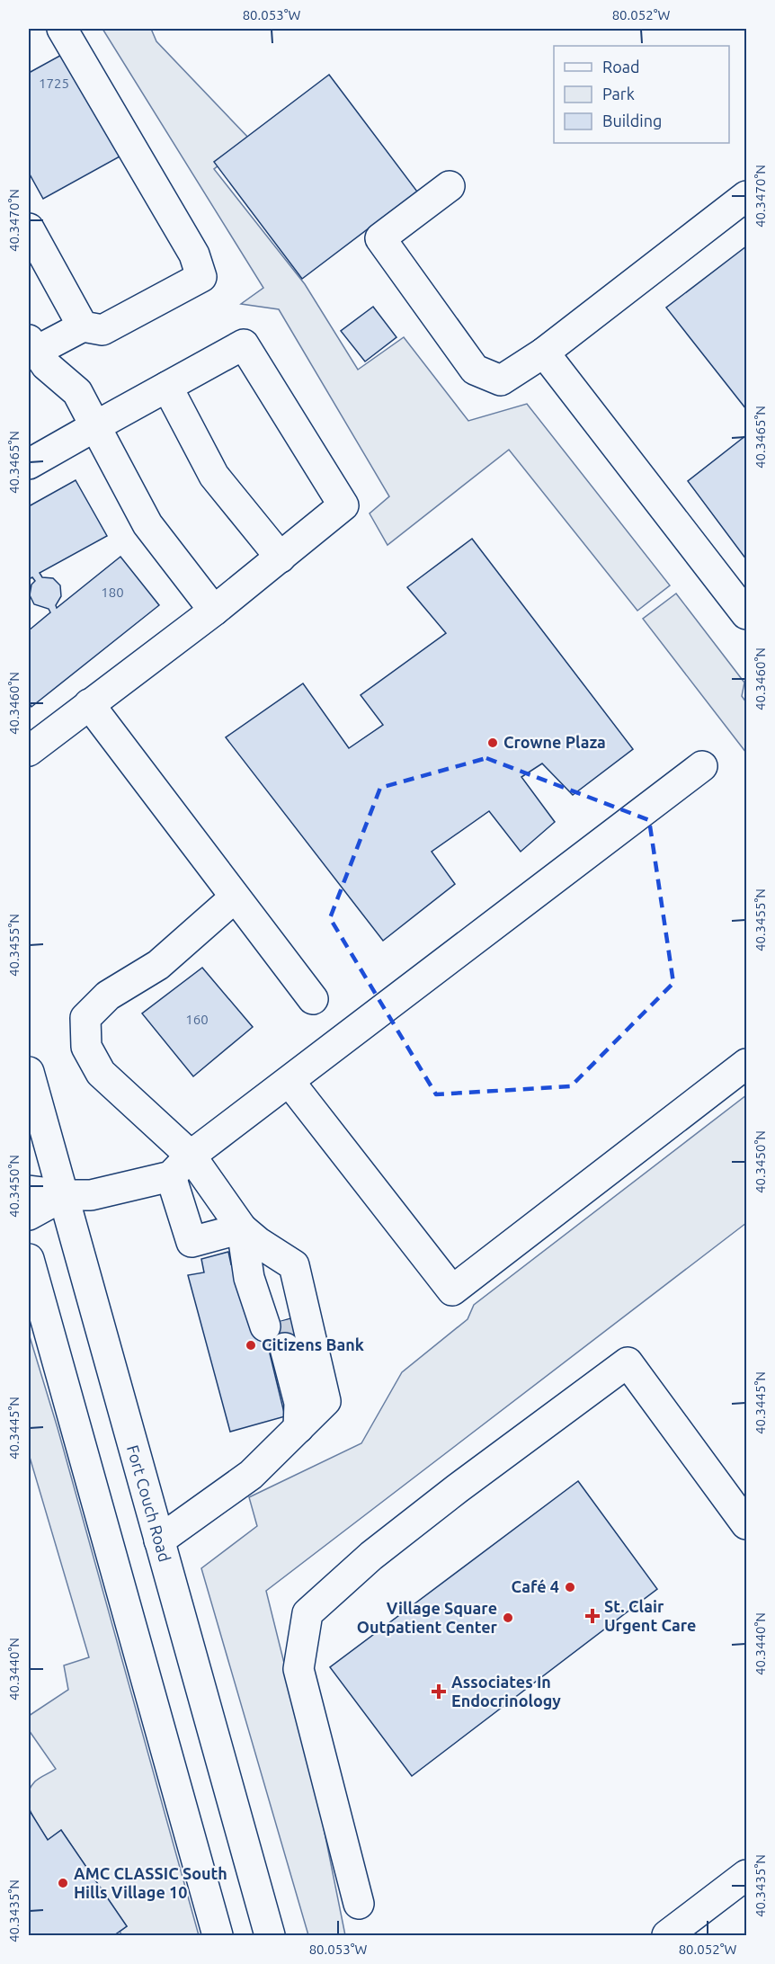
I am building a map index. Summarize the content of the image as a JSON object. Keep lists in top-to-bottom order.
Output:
{
  "streets": {
    "street": ["Fort Couch Road"]
  },
  "places": {
    "other": [
      "Crowne Plaza",
      "Citizens Bank",
      "Café 4",
      "Village Square Outpatient Center",
      "AMC CLASSIC South Hills Village 10"
    ],
    "health": ["St. Clair Urgent Care", "Associates In Endocrinology"]
  },
  "house_numbers": ["1725", "180", "160"],
  "legend": ["Road", "Park", "Building"],
  "coordinates": [
    "80.053°W",
    "80.052°W",
    "40.3470°N",
    "40.3465°N",
    "40.3460°N",
    "40.3455°N",
    "40.3450°N",
    "40.3445°N",
    "40.3440°N",
    "40.3435°N"
  ]
}
